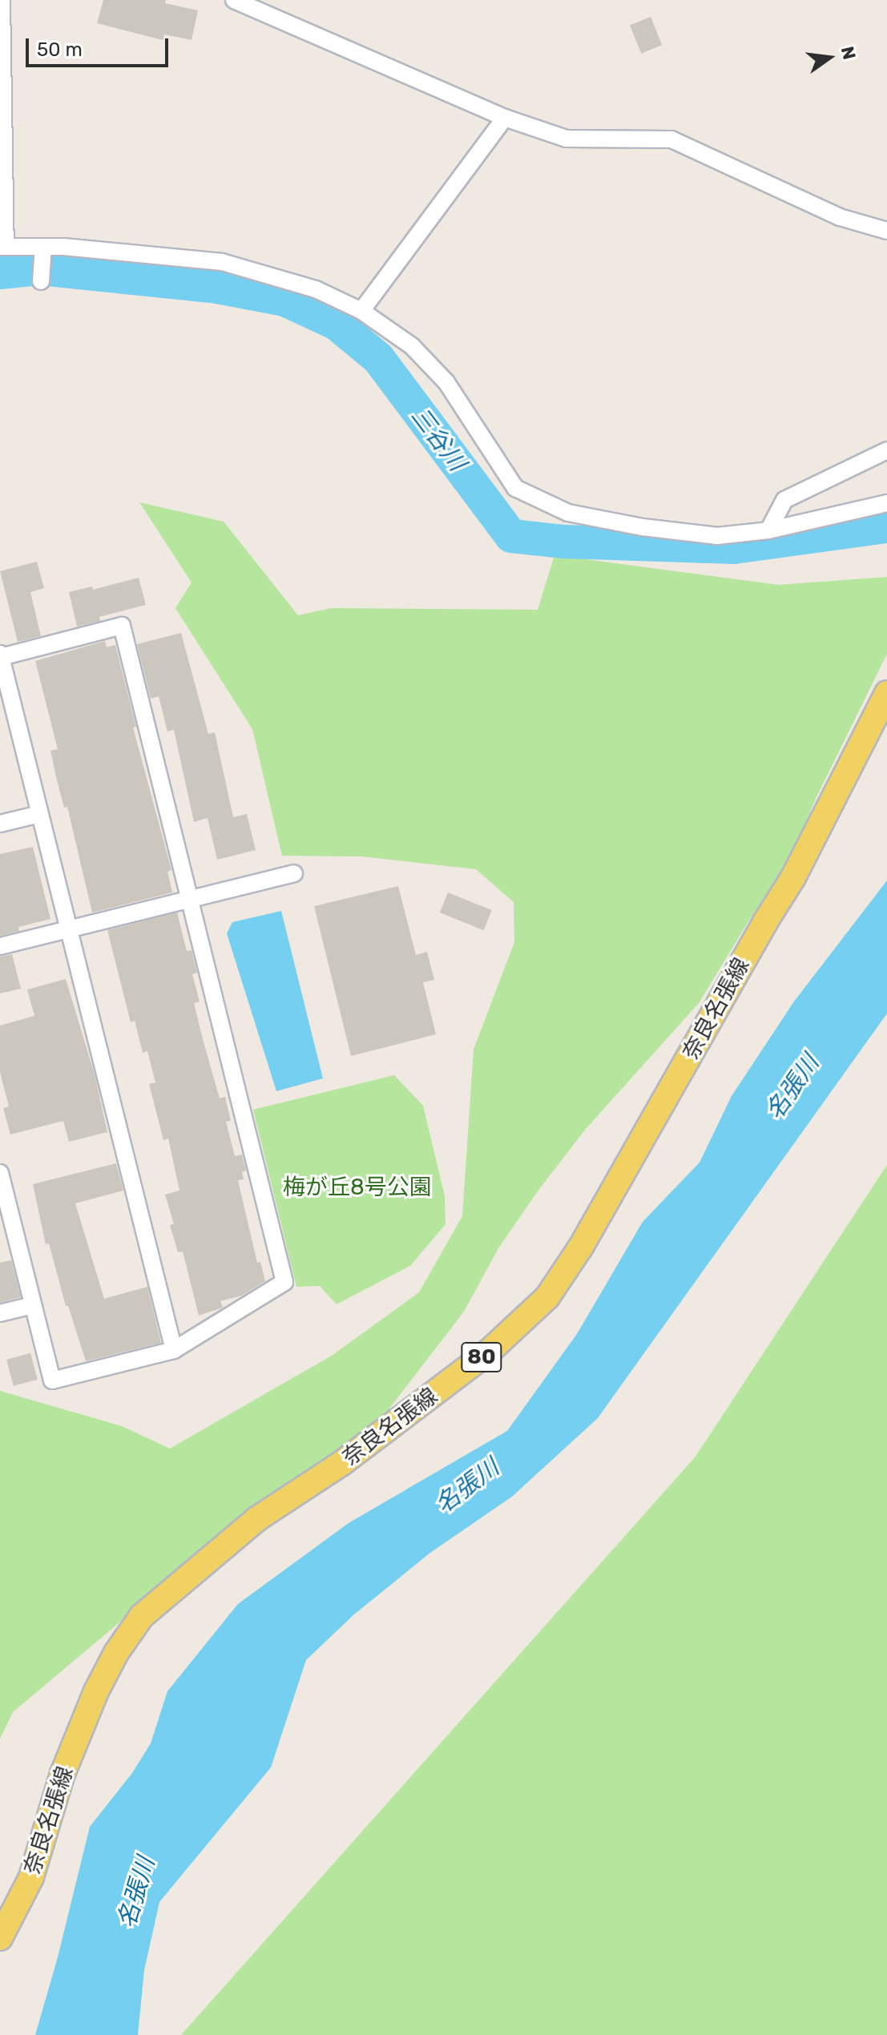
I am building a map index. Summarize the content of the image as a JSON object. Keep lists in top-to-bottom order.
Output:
{
  "streets": {
    "main road": ["奈良名張線", "80"]
  },
  "water": ["三谷川", "名張川"],
  "parks": ["梅が丘8号公園"],
  "scale_bar": "50 m",
  "north": "right"
}
